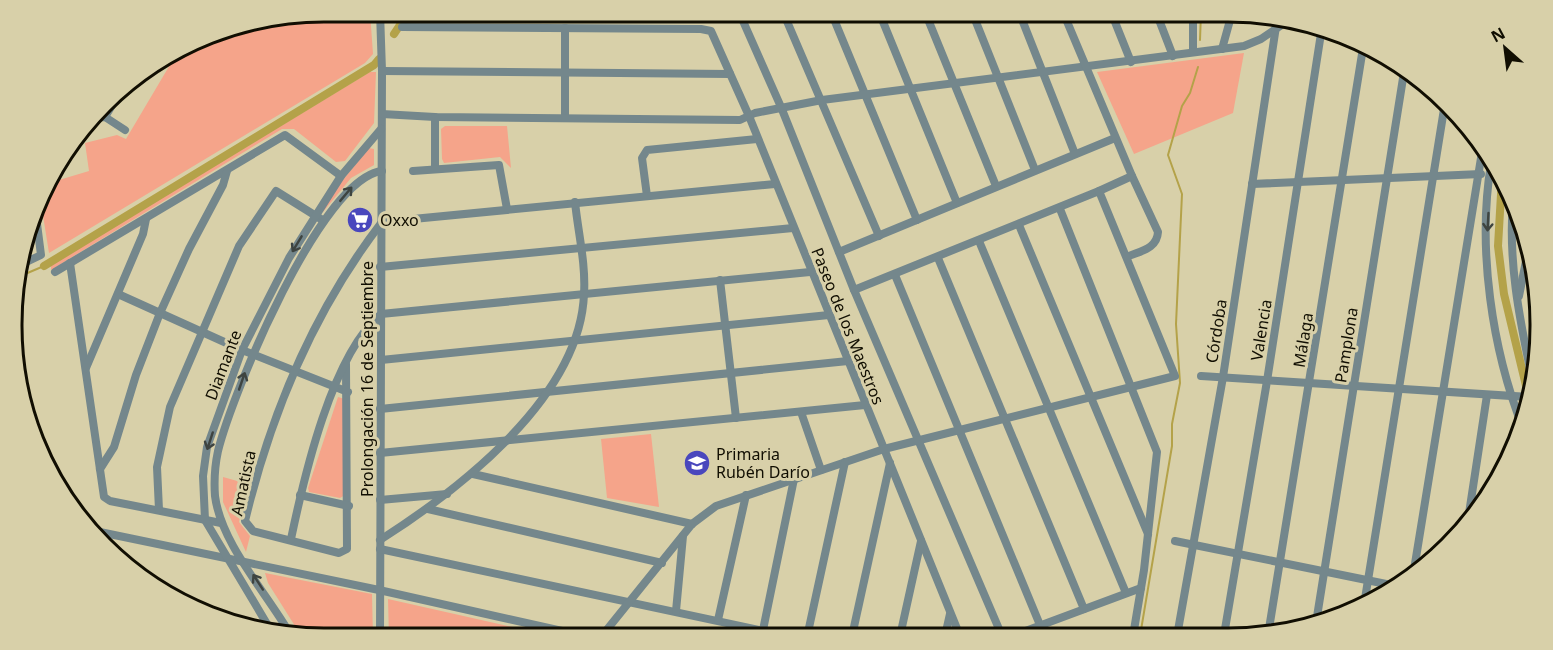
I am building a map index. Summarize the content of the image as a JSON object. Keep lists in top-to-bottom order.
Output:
{
  "streets": {
    "street": [
      "Paseo de los Maestros",
      "Valencia",
      "Córdoba",
      "Málaga",
      "Pamplona",
      "Diamante",
      "Prolongación 16 de Septiembre",
      "Amatista"
    ]
  },
  "crossings": [
    ["Diamante", "Prolongación 16 de Septiembre"],
    ["Prolongación 16 de Septiembre", "Amatista"]
  ],
  "places": {
    "supermarket": ["Oxxo"],
    "school or university": ["Primaria Rubén Darío"]
  },
  "north": "top left"
}
